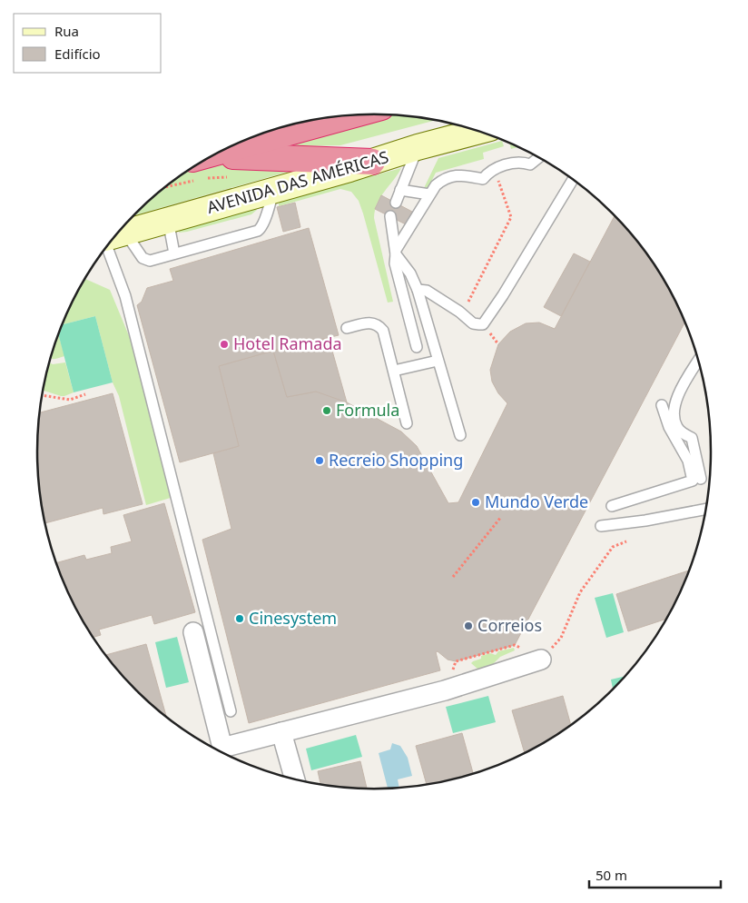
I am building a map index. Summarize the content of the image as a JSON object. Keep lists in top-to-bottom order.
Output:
{
  "streets": {
    "main road": ["AVENIDA DAS AMÉRICAS"]
  },
  "places": [
    "Hotel Ramada",
    "Formula",
    "Recreio Shopping",
    "Mundo Verde",
    "Cinesystem",
    "Correios"
  ],
  "legend": ["Rua", "Edifício"],
  "scale_bar": "50 m"
}
